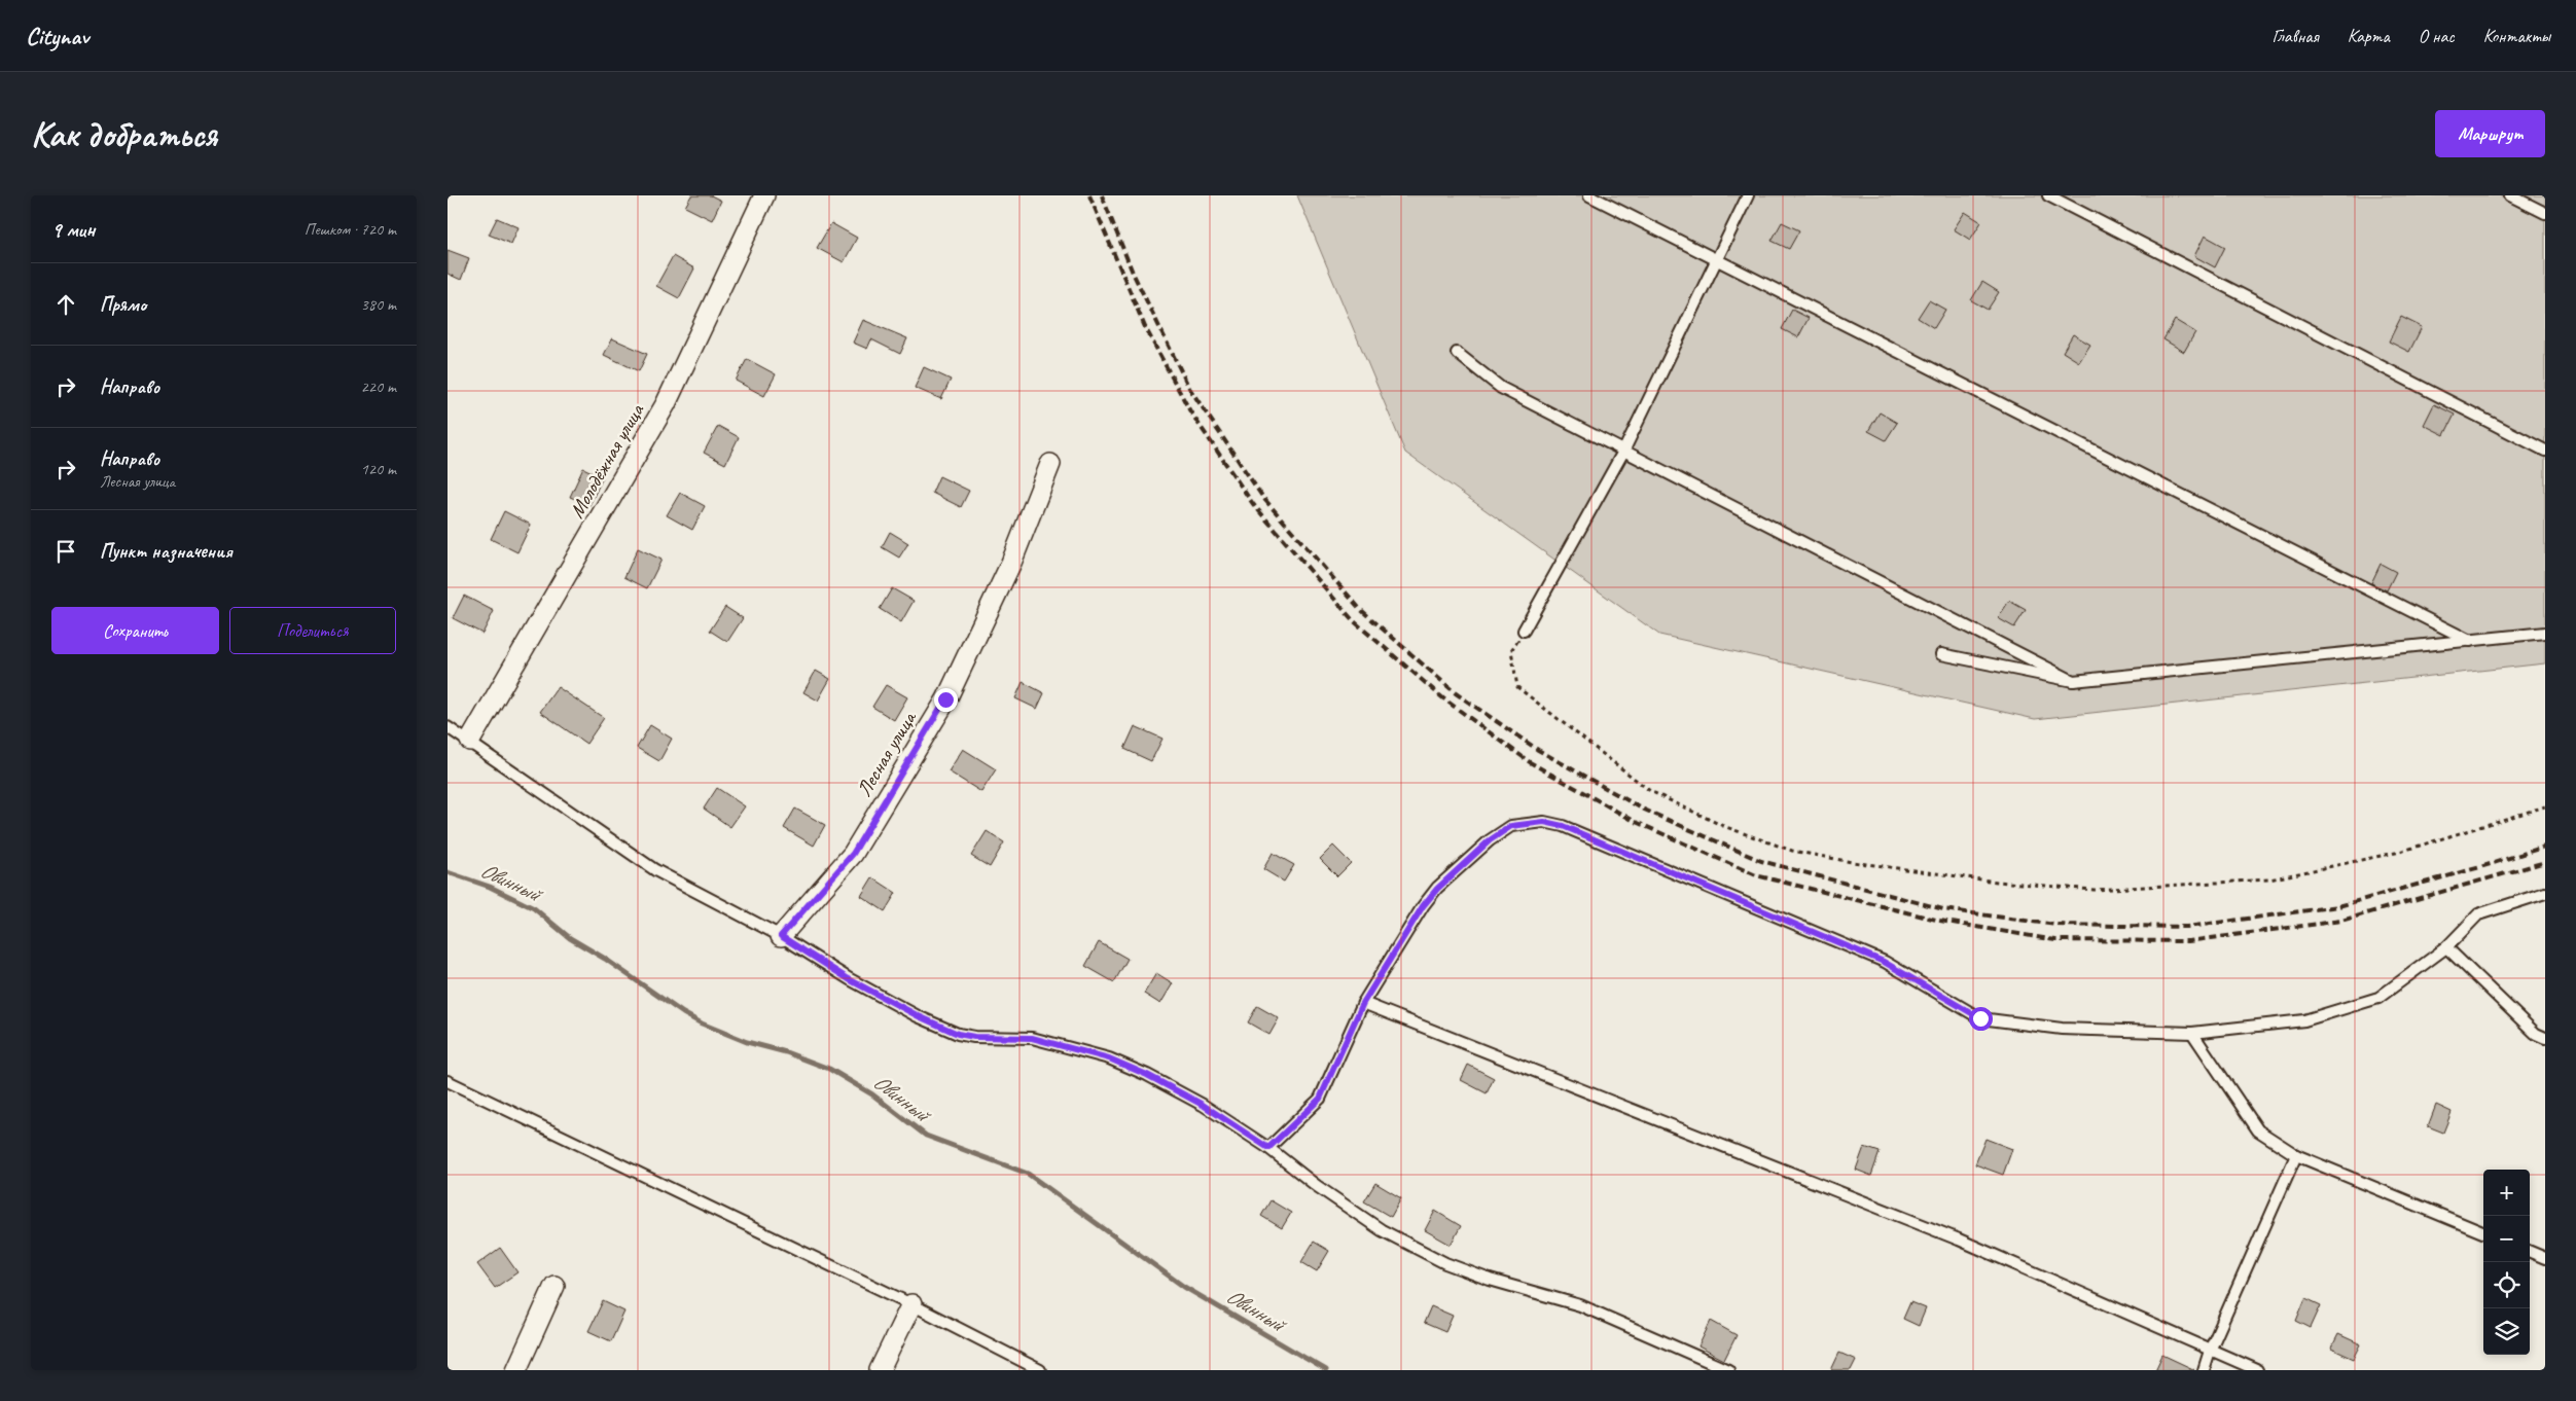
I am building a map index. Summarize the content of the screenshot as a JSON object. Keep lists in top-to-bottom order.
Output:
{
  "streets": {
    "street": ["Молодёжная улица", "Лесная улица"]
  },
  "water": ["Овинный"],
  "page": {
    "header": "Citynav",
    "nav": [
      "Главная",
      "Карта",
      "О нас",
      "Контакты"
    ],
    "buttons": [
      "Маршрут",
      ["Сохранить", "Поделиться"]
    ],
    "title": "Как добраться",
    "heading": ["9 мин", "Пешком · 720 m"],
    "list": [
      ["Прямо", "380 m"],
      ["Направо", "220 m"],
      ["Направо", "Лесная улица", "120 m"],
      "Пункт назначения"
    ],
    "map_buttons": ["+", "−"]
  }
}
